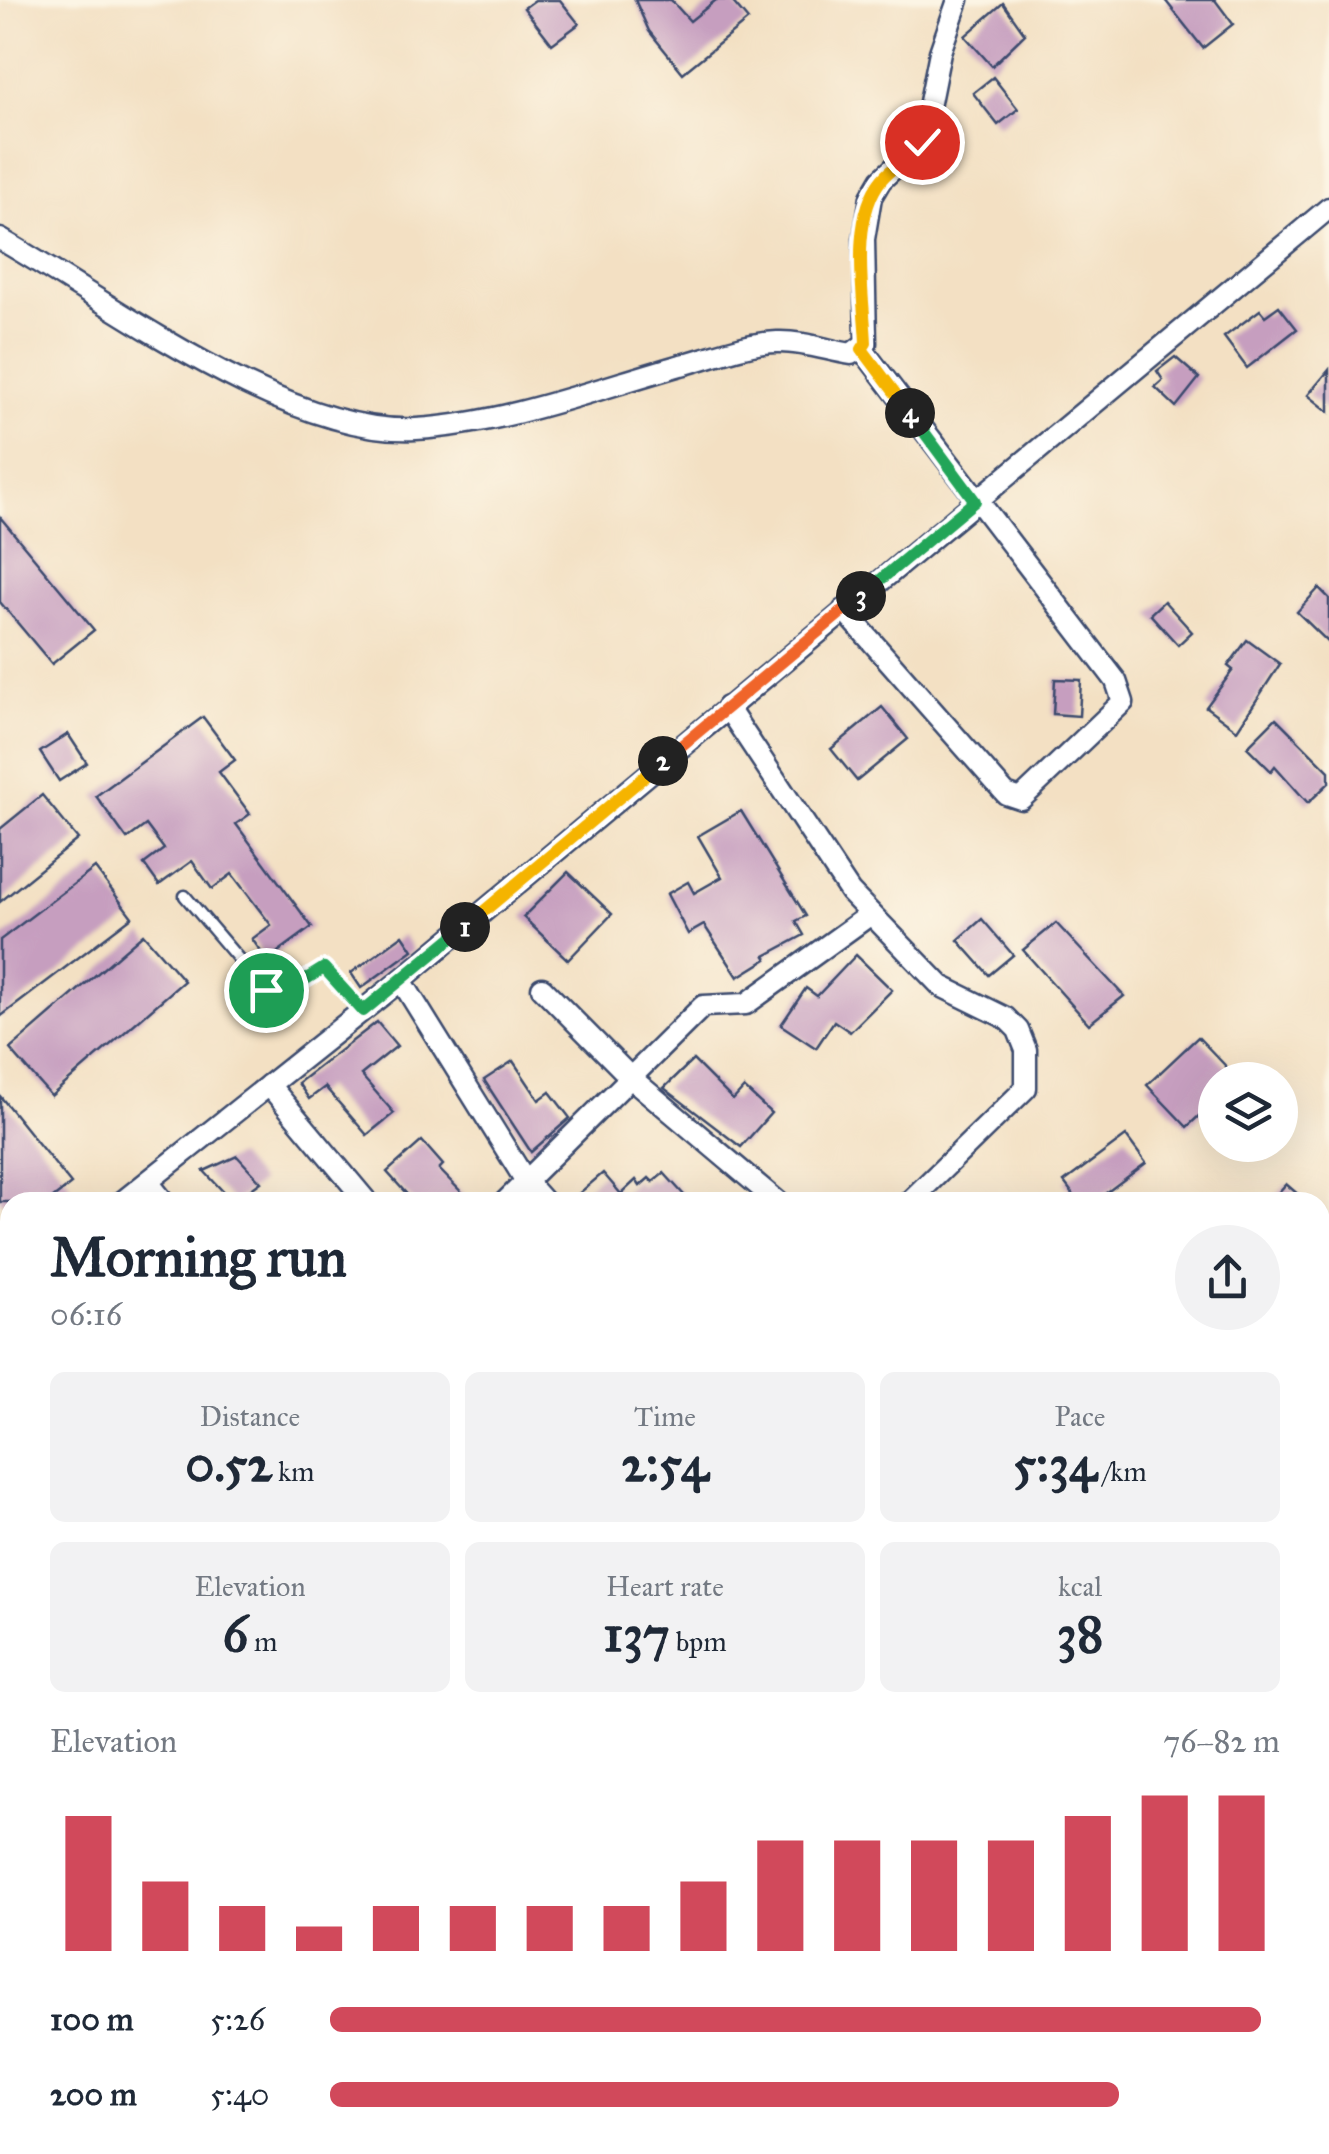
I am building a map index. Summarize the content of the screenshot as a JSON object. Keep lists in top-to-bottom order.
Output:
{
  "page": {
    "pins": [
      "4",
      "3",
      "2",
      "1"
    ],
    "heading": ["Morning run", "06:16"],
    "stats": [
      ["Distance", "0.52 km"],
      ["Time", "2:54"],
      ["Pace", "5:34 /km"],
      ["Elevation", "6 m"],
      ["Heart rate", "137 bpm"],
      ["kcal", "38"]
    ],
    "chart": ["Elevation", "76–82 m"],
    "list": [
      {
        "name": "100 m",
        "note": "5:26"
      },
      {
        "name": "200 m",
        "note": "5:40"
      }
    ]
  }
}
